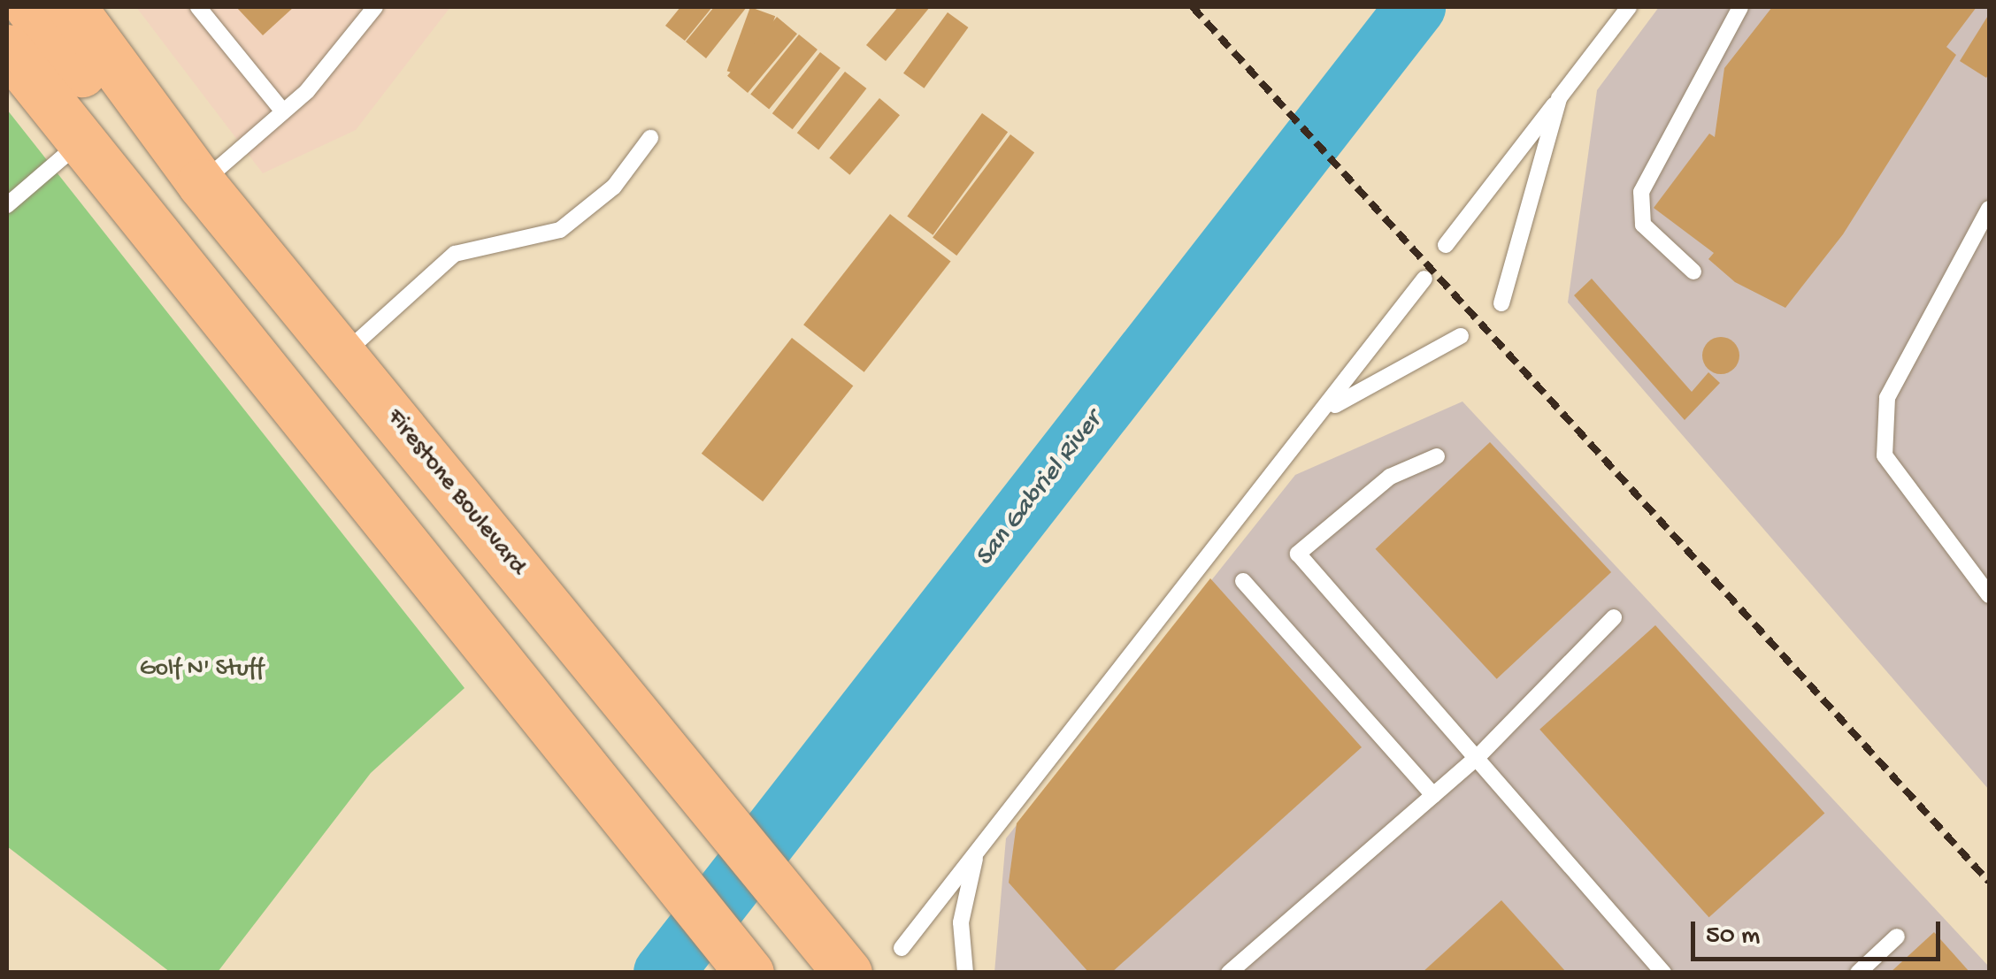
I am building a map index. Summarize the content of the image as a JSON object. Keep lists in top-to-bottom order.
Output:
{
  "streets": {
    "main road": ["Firestone Boulevard"]
  },
  "water": ["San Gabriel River"],
  "parks": ["Golf N' Stuff"],
  "scale_bar": "50 m"
}
